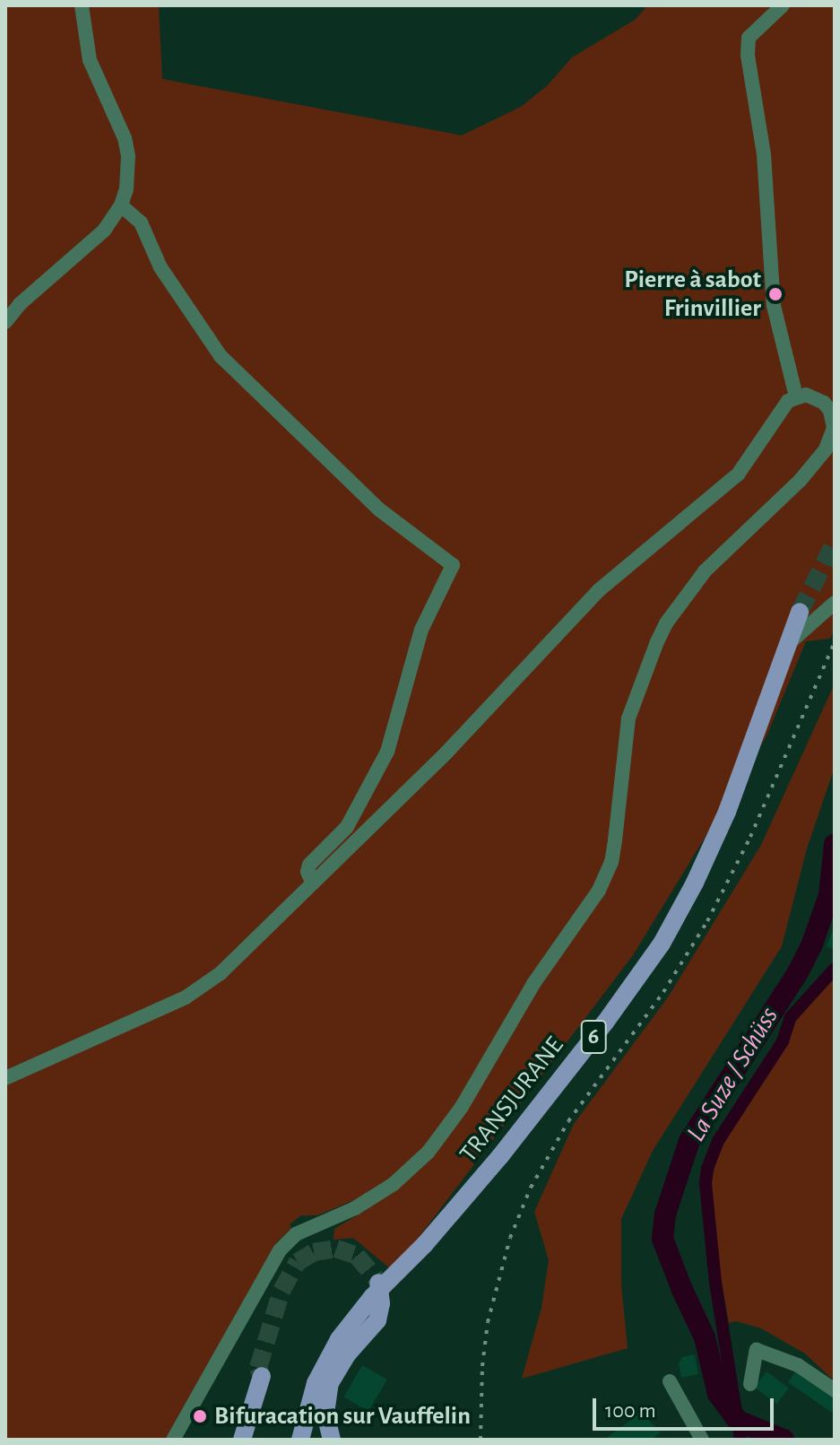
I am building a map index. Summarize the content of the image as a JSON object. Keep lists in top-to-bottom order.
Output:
{
  "streets": {
    "main road": ["6", "TRANSJURANE"]
  },
  "water": ["La Suze / Schüss"],
  "places": ["Pierre à sabot Frinvillier", "Bifuracation sur Vauffelin"],
  "scale_bar": "100 m"
}
